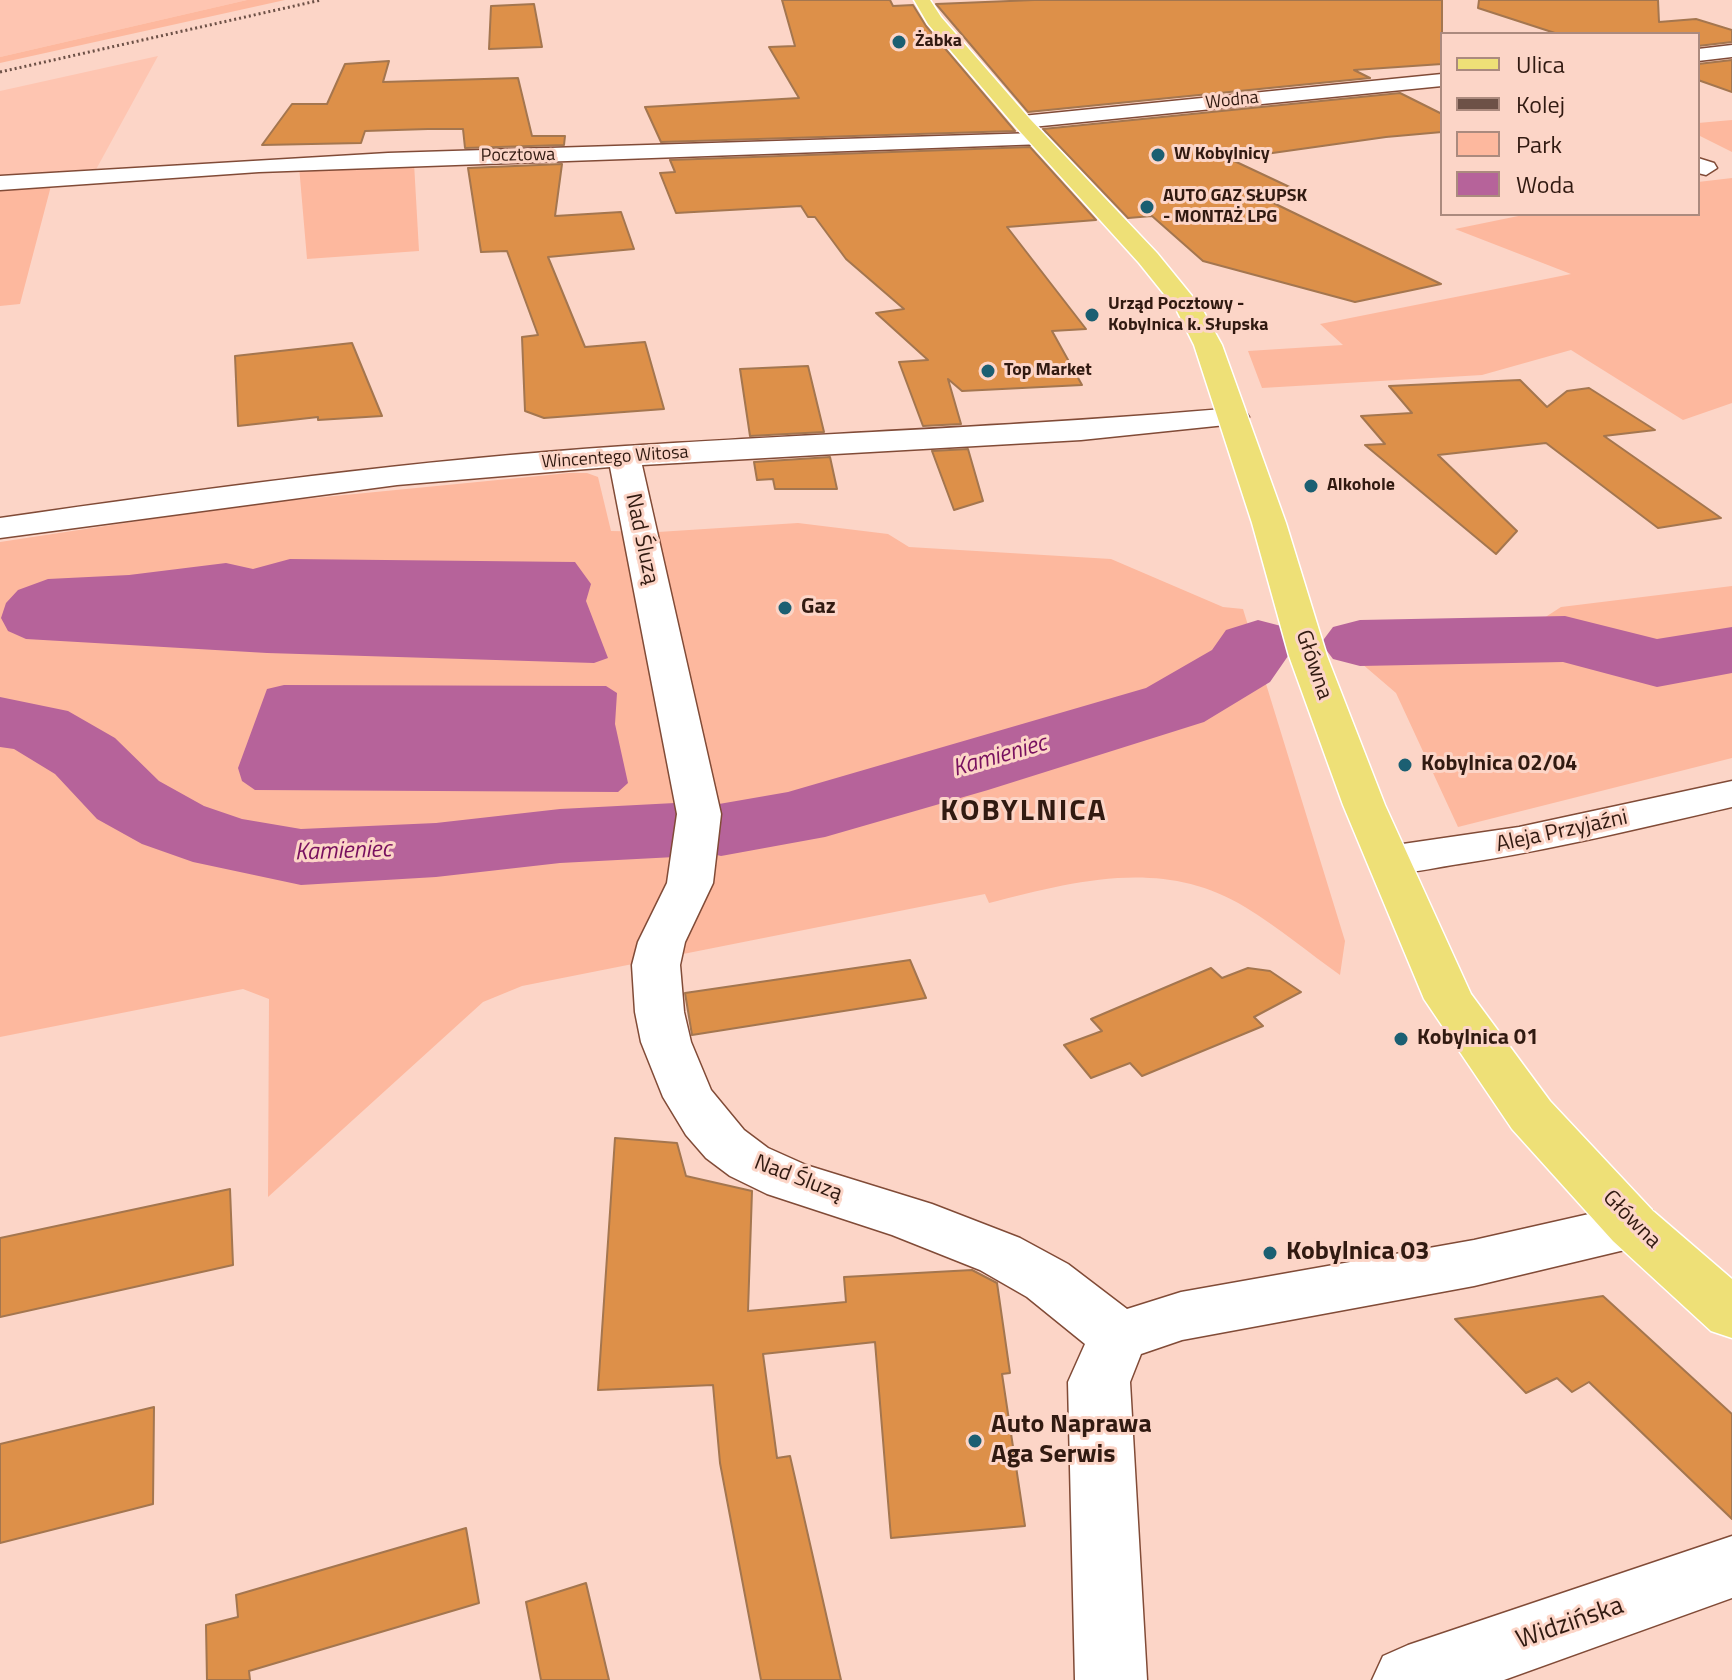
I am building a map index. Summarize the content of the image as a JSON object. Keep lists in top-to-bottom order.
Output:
{
  "streets": {
    "main road": ["Główna"],
    "street": [
      "Wodna",
      "Pocztowa",
      "Wincentego Witosa",
      "Nad Śluzą",
      "Aleja Przyjaźni",
      "Widzińska"
    ]
  },
  "crossings": [
    ["Wodna", "Pocztowa"],
    ["Wodna", "Główna"],
    ["Pocztowa", "Główna"],
    ["Wincentego Witosa", "Nad Śluzą"],
    ["Wincentego Witosa", "Główna"],
    ["Główna", "Aleja Przyjaźni"]
  ],
  "districts": ["KOBYLNICA"],
  "water": ["Kamieniec"],
  "places": [
    "Żabka",
    "W Kobylnicy",
    "AUTO GAZ SŁUPSK - MONTAŻ LPG",
    "Urząd Pocztowy - Kobylnica k. Słupska",
    "Top Market",
    "Alkohole",
    "Gaz",
    "Kobylnica 02/04",
    "Kobylnica 01",
    "Kobylnica 03",
    "Auto Naprawa Aga Serwis"
  ],
  "legend": [
    "Ulica",
    "Kolej",
    "Park",
    "Woda"
  ]
}
